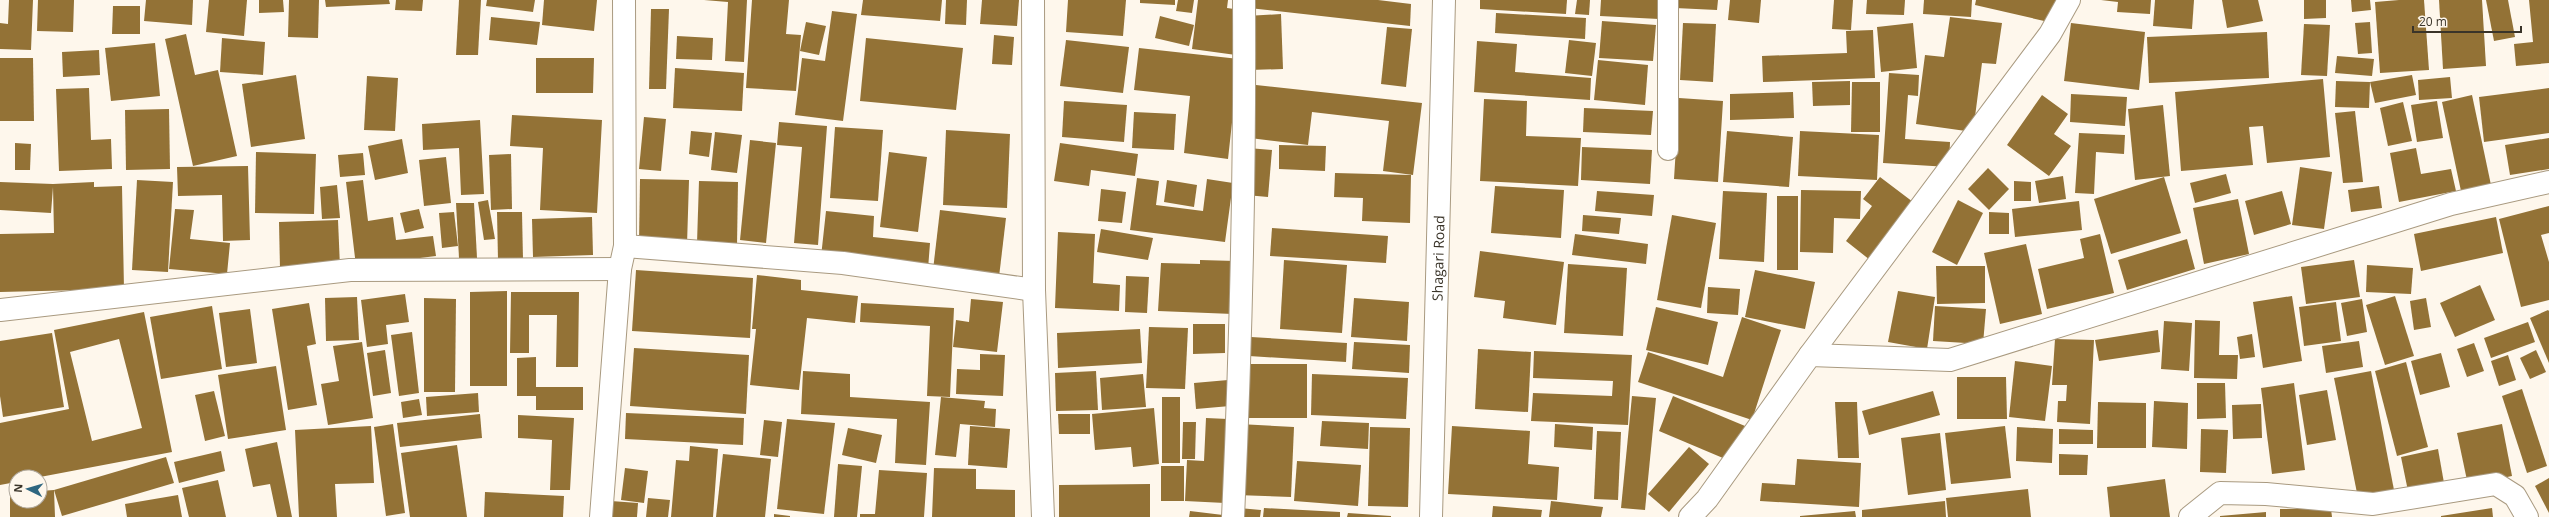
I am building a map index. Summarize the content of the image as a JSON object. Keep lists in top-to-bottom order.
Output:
{
  "streets": {
    "street": ["Shagari Road"]
  },
  "scale_bar": "20 m",
  "north": "left"
}
